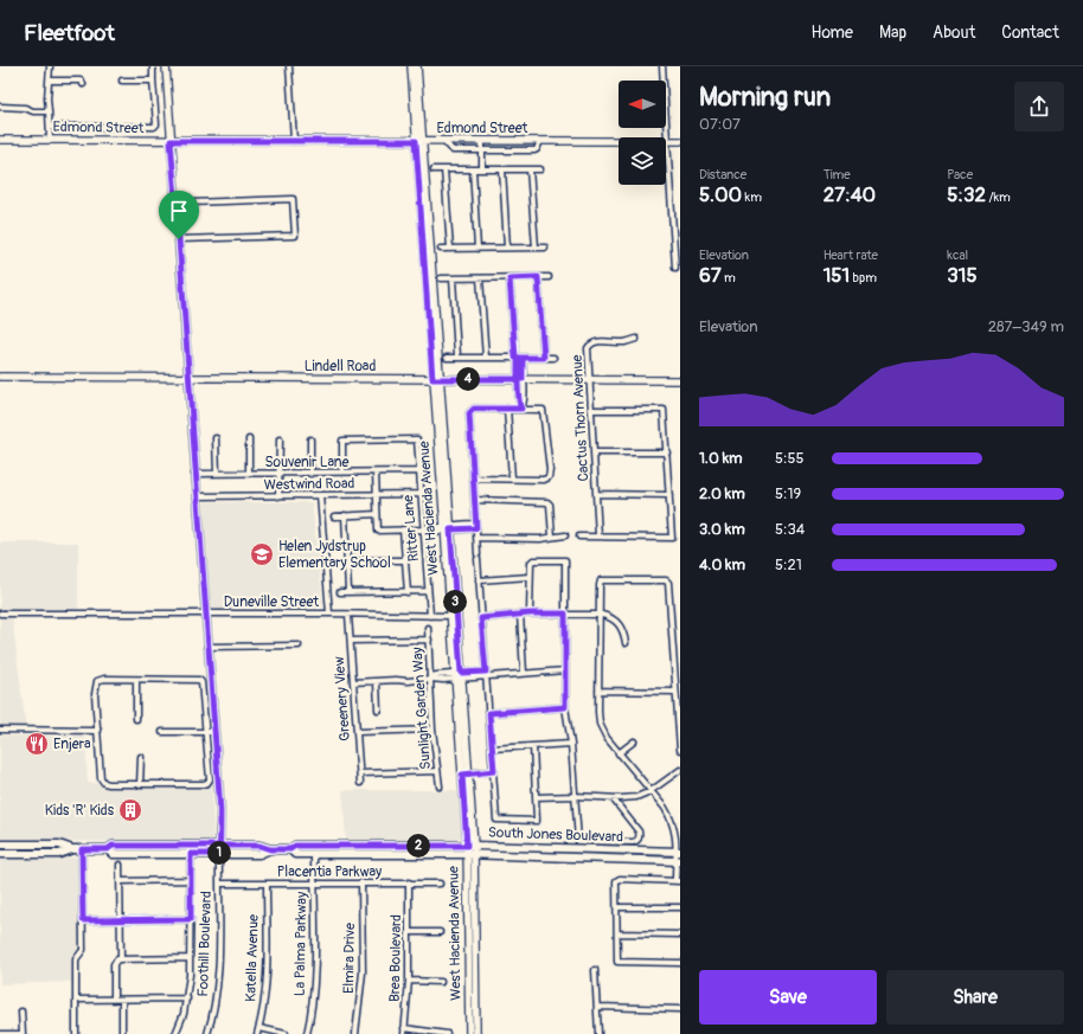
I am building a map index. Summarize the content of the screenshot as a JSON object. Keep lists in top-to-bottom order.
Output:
{
  "streets": {
    "main road": ["South Jones Boulevard"],
    "street": [
      "Edmond Street",
      "Lindell Road",
      "Cactus Thorn Avenue",
      "Souvenir Lane",
      "Westwind Road",
      "West Hacienda Avenue",
      "Ritter Lane",
      "Duneville Street",
      "Greenery View",
      "Sunlight Garden Way",
      "Placentia Parkway",
      "Foothill Boulevard",
      "La Palma Parkway",
      "Katella Avenue",
      "Elmira Drive",
      "Brea Boulevard"
    ]
  },
  "crossings": [
    ["Edmond Street", "West Hacienda Avenue"],
    ["Lindell Road", "Cactus Thorn Avenue"],
    ["Lindell Road", "West Hacienda Avenue"],
    ["Souvenir Lane", "Ritter Lane"],
    ["Westwind Road", "Ritter Lane"],
    ["West Hacienda Avenue", "Duneville Street"],
    ["West Hacienda Avenue", "South Jones Boulevard"],
    ["Ritter Lane", "Duneville Street"],
    ["Duneville Street", "Greenery View"],
    ["South Jones Boulevard", "Foothill Boulevard"],
    ["South Jones Boulevard", "La Palma Parkway"],
    ["Placentia Parkway", "Foothill Boulevard"],
    ["Placentia Parkway", "La Palma Parkway"],
    ["Placentia Parkway", "Katella Avenue"],
    ["Placentia Parkway", "Elmira Drive"],
    ["Placentia Parkway", "Brea Boulevard"]
  ],
  "places": {
    "school or university": ["Helen Jydstrup Elementary School"],
    "restaurant": ["Enjera"],
    "building": ["Kids 'R' Kids"]
  },
  "north": "left",
  "page": {
    "header": "Fleetfoot",
    "nav": [
      "Home",
      "Map",
      "About",
      "Contact"
    ],
    "heading": ["Morning run", "07:07"],
    "stats": [
      ["Distance", "5.00 km"],
      ["Time", "27:40"],
      ["Pace", "5:32 /km"],
      ["Elevation", "67 m"],
      ["Heart rate", "151 bpm"],
      ["kcal", "315"]
    ],
    "chart": ["Elevation", "287–349 m"],
    "pins": [
      "4",
      "3",
      "2",
      "1"
    ],
    "list": [
      {
        "name": "1.0 km",
        "note": "5:55"
      },
      {
        "name": "2.0 km",
        "note": "5:19"
      },
      {
        "name": "3.0 km",
        "note": "5:34"
      },
      {
        "name": "4.0 km",
        "note": "5:21"
      }
    ],
    "buttons": ["Save", "Share"]
  }
}
